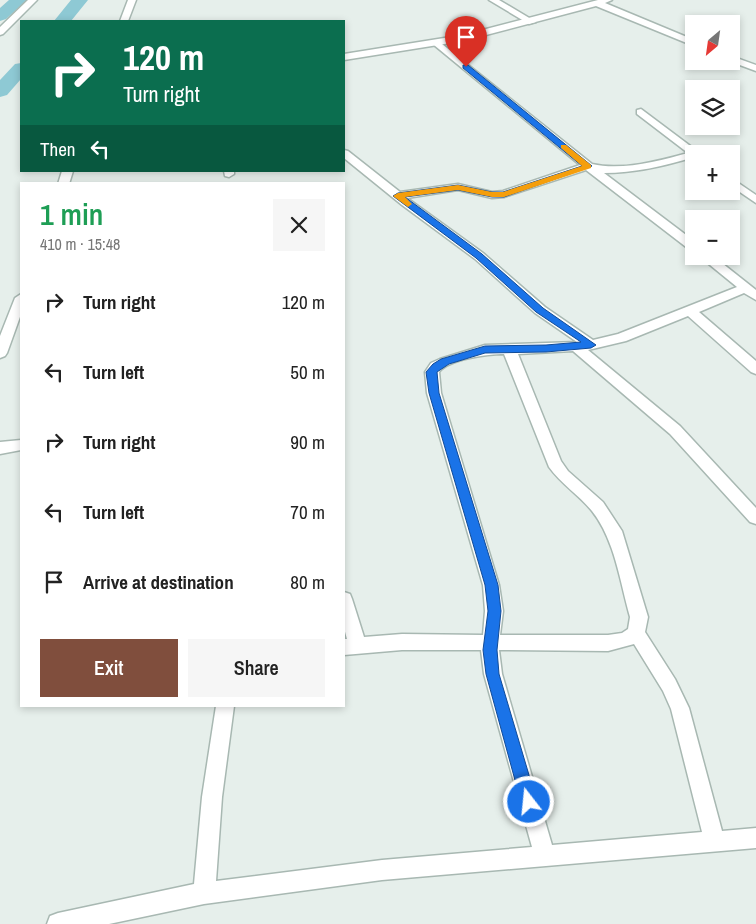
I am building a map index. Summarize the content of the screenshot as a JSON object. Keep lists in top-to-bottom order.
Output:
{
  "north": "bottom left",
  "page": {
    "map_buttons": ["+", "−"],
    "turn": ["120 m", "Turn right"],
    "then": "Then",
    "heading": ["1 min", "410 m · 15:48"],
    "list": [
      {
        "name": "Turn right",
        "value": "120 m"
      },
      {
        "name": "Turn left",
        "value": "50 m"
      },
      {
        "name": "Turn right",
        "value": "90 m"
      },
      {
        "name": "Turn left",
        "value": "70 m"
      },
      {
        "name": "Arrive at destination",
        "value": "80 m"
      }
    ],
    "buttons": ["Exit", "Share"]
  }
}
